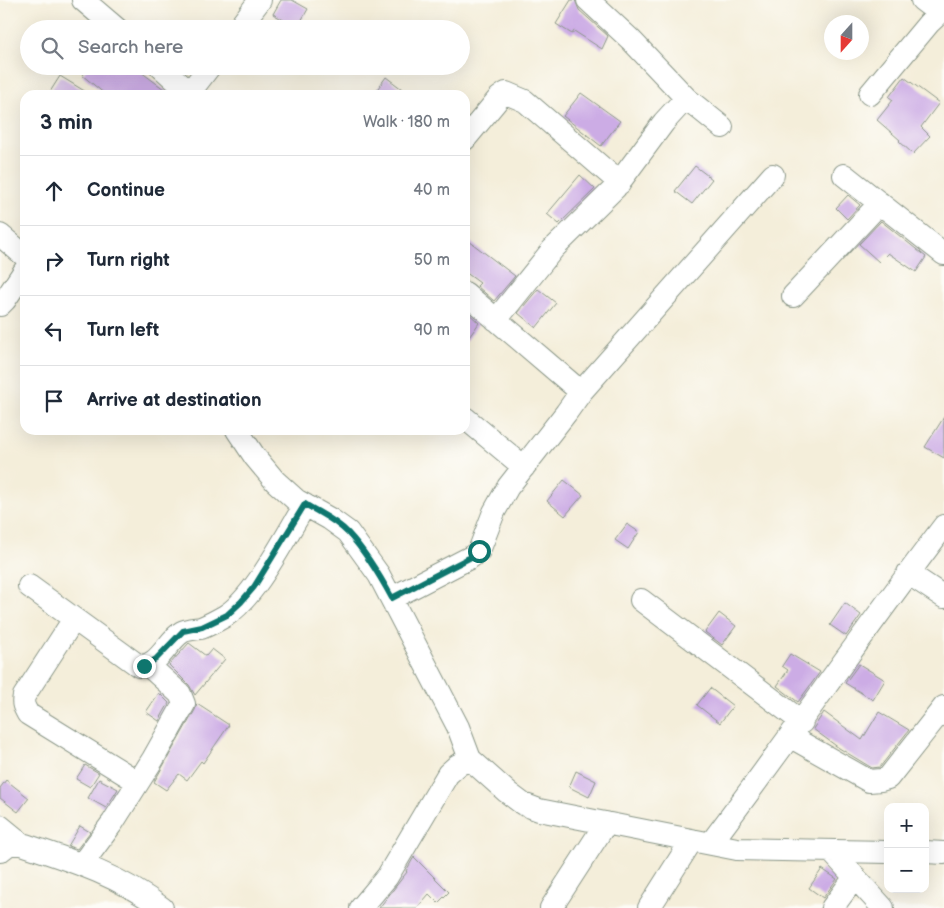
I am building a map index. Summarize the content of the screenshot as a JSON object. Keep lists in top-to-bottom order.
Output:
{
  "north": "bottom",
  "page": {
    "search": "Search here",
    "heading": ["3 min", "Walk · 180 m"],
    "list": [
      ["Continue", "40 m"],
      ["Turn right", "50 m"],
      ["Turn left", "90 m"],
      "Arrive at destination"
    ],
    "map_buttons": ["+", "−"]
  }
}
